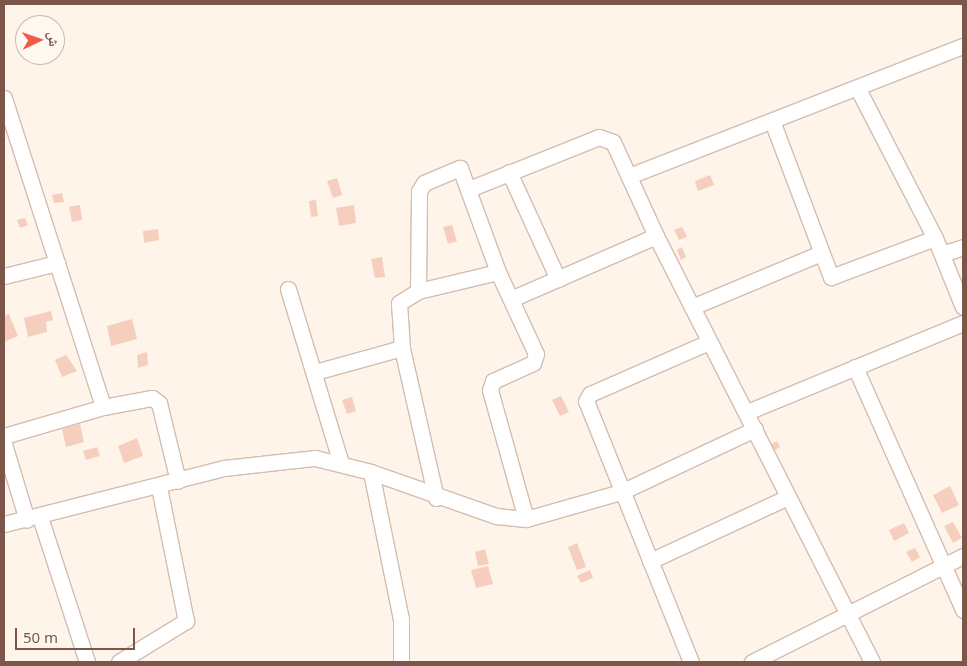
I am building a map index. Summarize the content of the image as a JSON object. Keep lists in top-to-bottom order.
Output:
{
  "scale_bar": "50 m",
  "north": "right"
}
